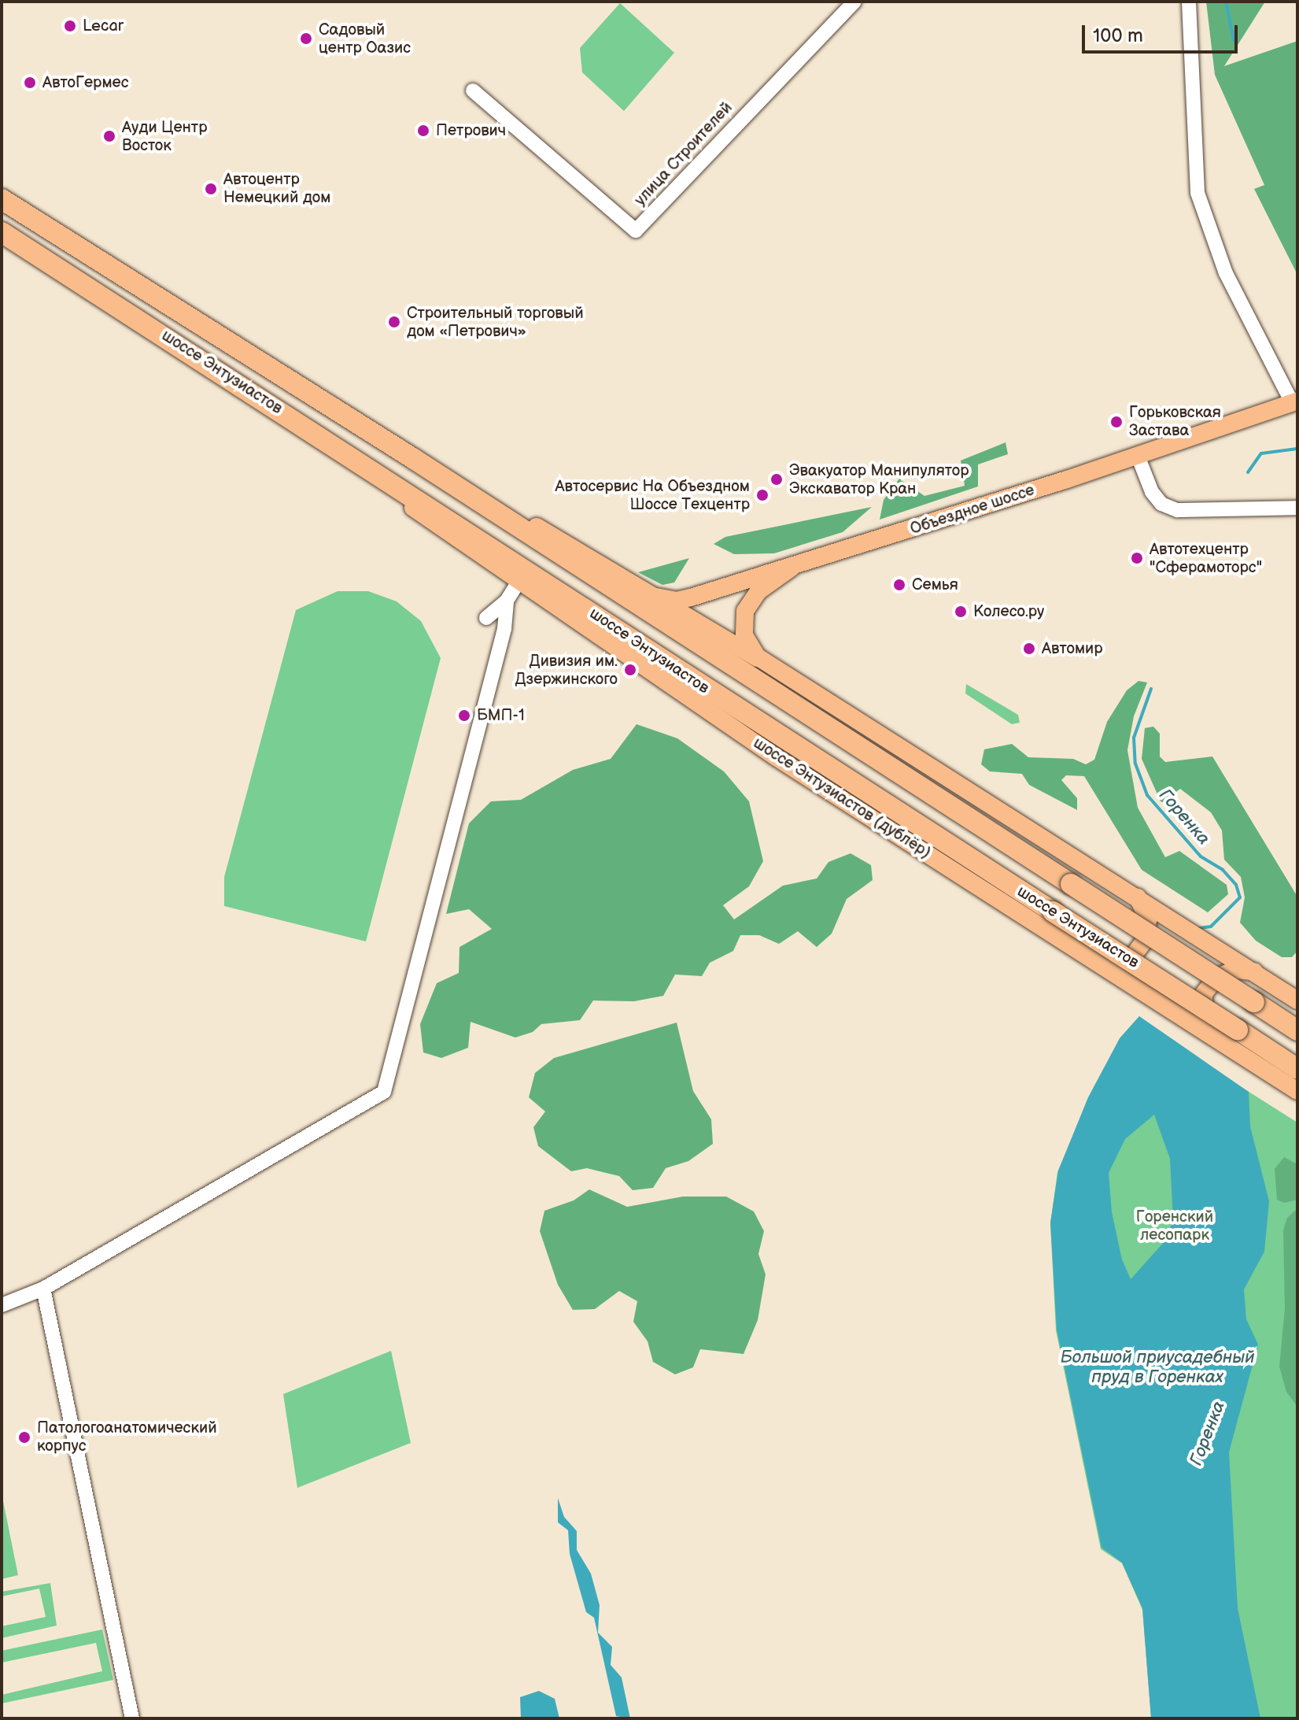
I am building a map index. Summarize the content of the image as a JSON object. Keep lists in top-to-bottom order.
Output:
{
  "streets": {
    "highway": ["шоссе Энтузиастов"],
    "main road": ["Объездное шоссе", "шоссе Энтузиастов (дублёр)"],
    "street": ["улица Строителей"]
  },
  "crossings": [
    ["шоссе Энтузиастов", "шоссе Энтузиастов (дублёр)"]
  ],
  "water": ["Горенка", "Большой приусадебный пруд в Горенках"],
  "parks": ["Горенский лесопарк"],
  "places": [
    "Lecar",
    "Садовый центр Оазис",
    "АвтоГермес",
    "Петрович",
    "Ауди Центр Восток",
    "Автоцентр Немецкий дом",
    "Строительный торговый дом «Петрович»",
    "Горьковская Застава",
    "Эвакуатор Манипулятор Экскаватор Кран",
    "Автосервис На Объездном Шоссе Техцентр",
    "Автотехцентр \"Сферамоторс\"",
    "Семья",
    "Колесо.ру",
    "Автомир",
    "Дивизия им. Дзержинского",
    "БМП-1",
    "Патологоанатомический корпус"
  ],
  "scale_bar": "100 m"
}
